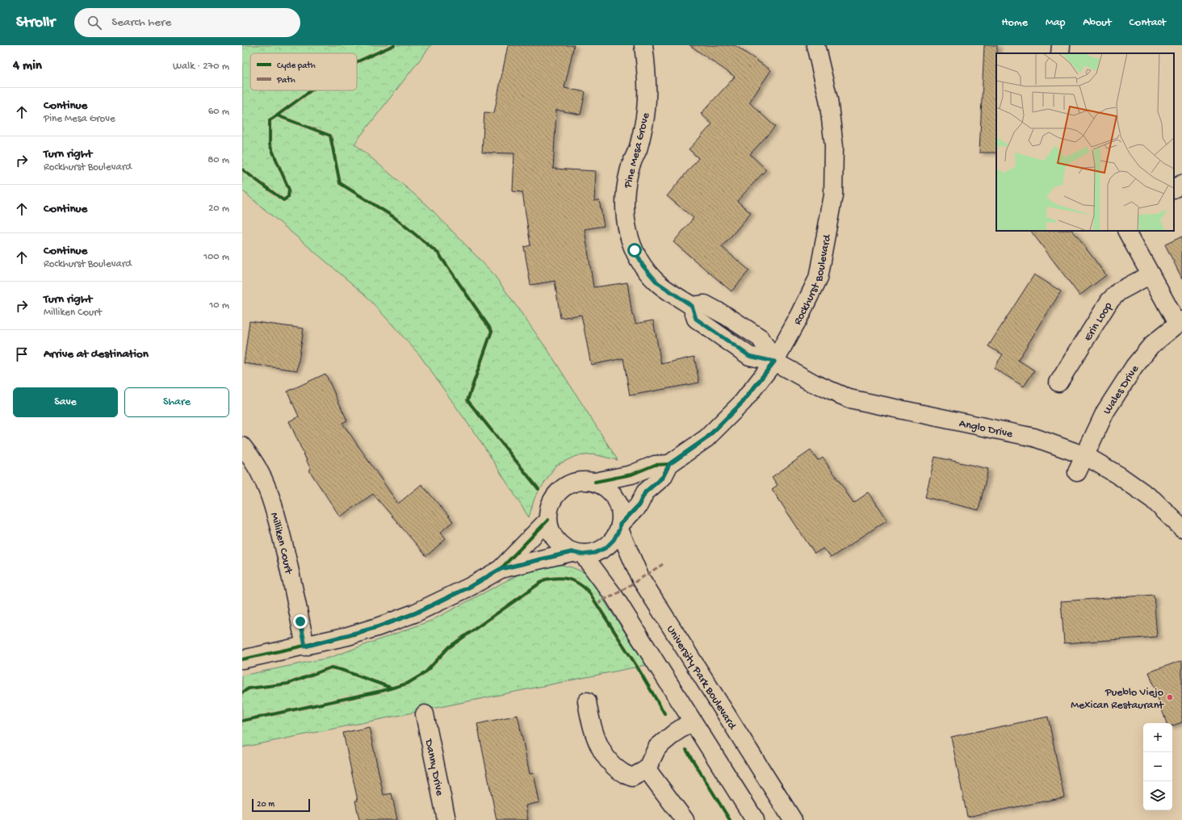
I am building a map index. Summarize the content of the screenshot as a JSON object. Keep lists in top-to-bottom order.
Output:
{
  "streets": {
    "street": [
      "Pine Mesa Grove",
      "Rockhurst Boulevard",
      "Erin Loop",
      "Wales Drive",
      "Anglo Drive",
      "Milliken Court",
      "University Park Boulevard",
      "Danny Drive"
    ]
  },
  "crossings": [
    ["Pine Mesa Grove", "Rockhurst Boulevard"],
    ["Pine Mesa Grove", "Anglo Drive"],
    ["Rockhurst Boulevard", "Anglo Drive"],
    ["Rockhurst Boulevard", "University Park Boulevard"],
    ["Wales Drive", "Anglo Drive"]
  ],
  "places": ["Pueblo Viejo Mexican Restaurant"],
  "legend": ["Cycle path", "Path"],
  "scale_bar": "20 m",
  "page": {
    "header": "Strollr",
    "search": "Search here",
    "nav": [
      "Home",
      "Map",
      "About",
      "Contact"
    ],
    "heading": ["4 min", "Walk · 270 m"],
    "list": [
      ["Continue", "Pine Mesa Grove", "60 m"],
      ["Turn right", "Rockhurst Boulevard", "80 m"],
      ["Continue", "20 m"],
      ["Continue", "Rockhurst Boulevard", "100 m"],
      ["Turn right", "Milliken Court", "10 m"],
      "Arrive at destination"
    ],
    "buttons": ["Save", "Share"],
    "map_buttons": ["+", "−"],
    "scale": "20 m"
  }
}
